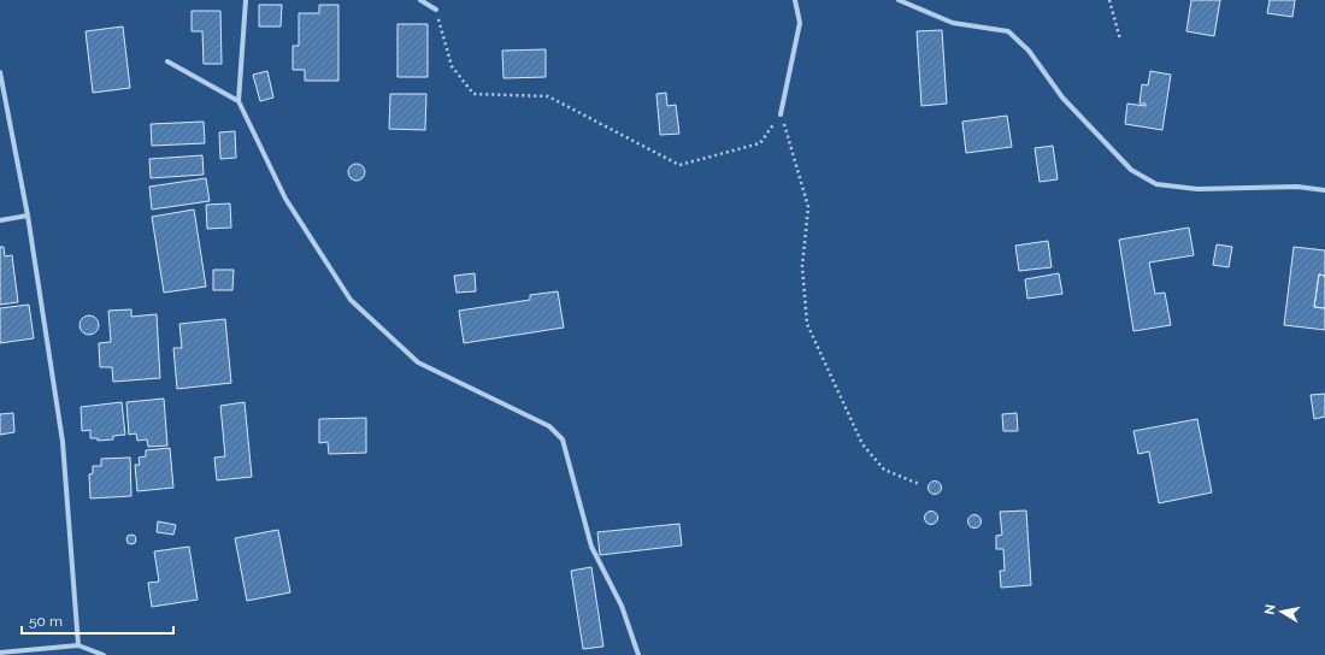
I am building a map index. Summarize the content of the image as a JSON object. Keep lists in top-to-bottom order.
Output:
{
  "scale_bar": "50 m",
  "north": "left"
}
